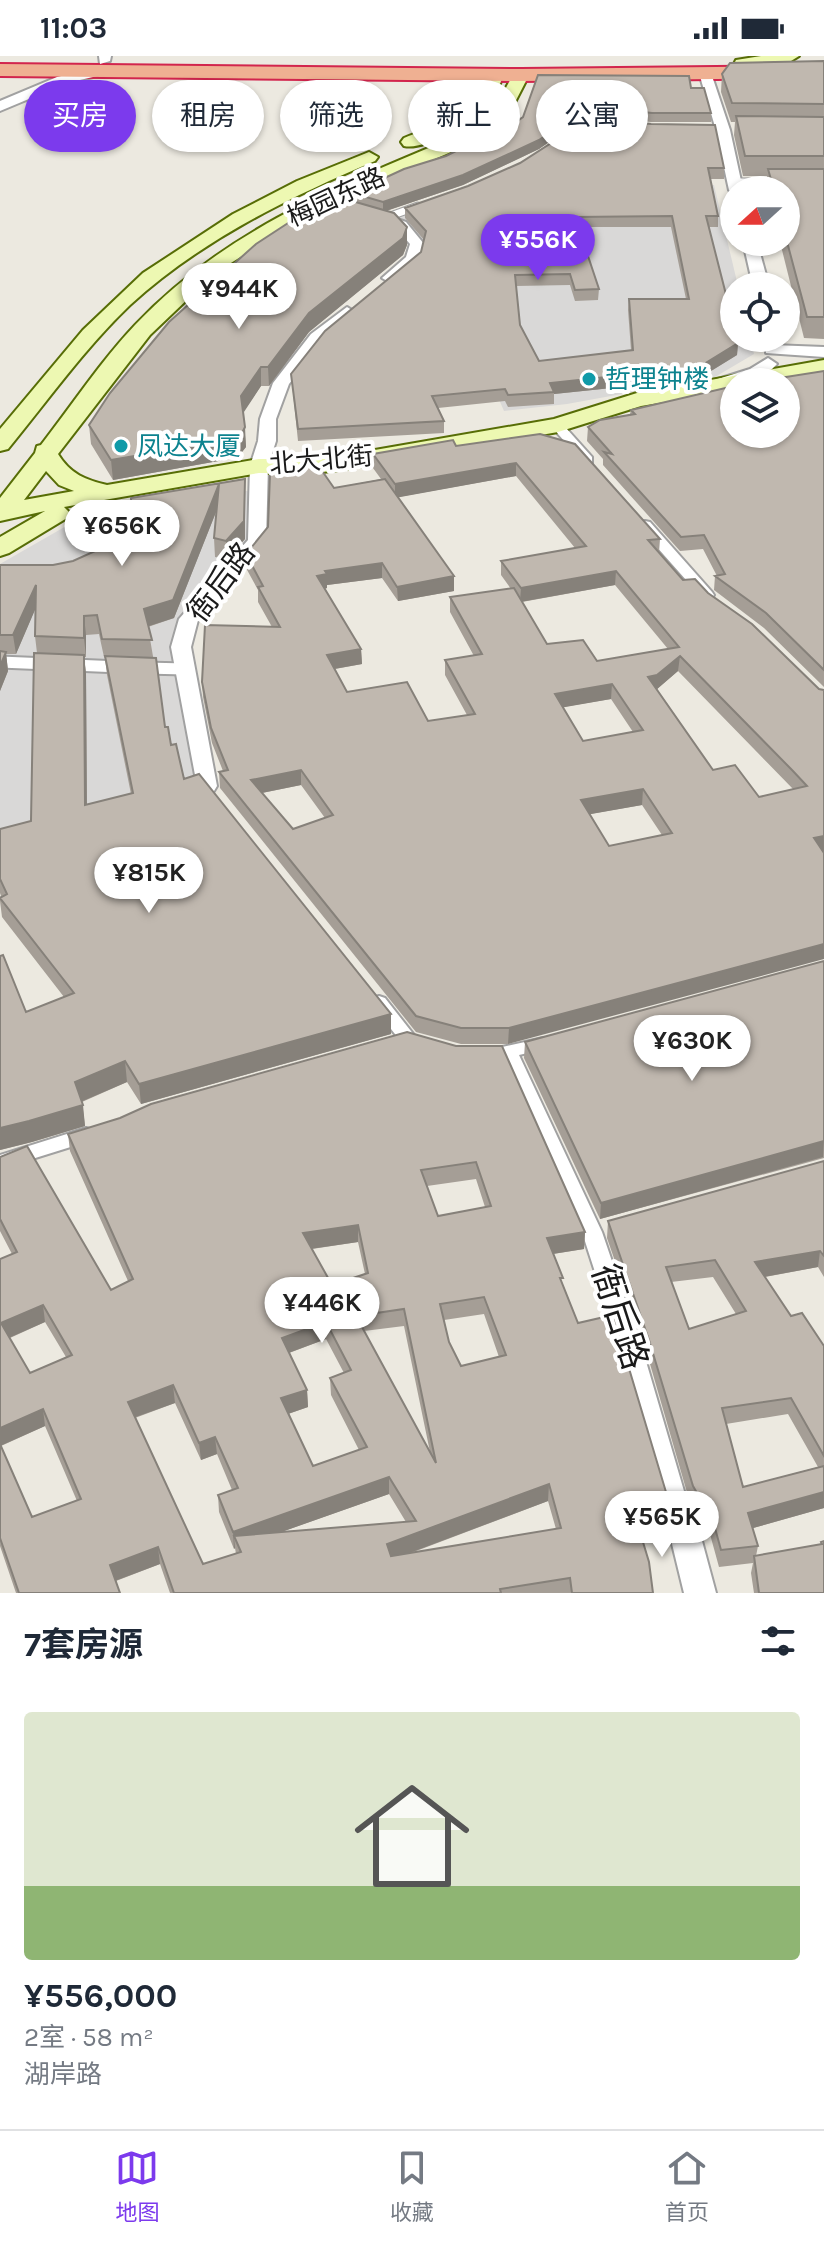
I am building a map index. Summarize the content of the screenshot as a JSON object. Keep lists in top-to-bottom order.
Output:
{
  "streets": {
    "main road": ["梅园东路", "北大北街"],
    "street": ["衙后路"]
  },
  "crossings": [
    ["梅园东路", "北大北街"],
    ["北大北街", "衙后路"]
  ],
  "places": ["哲理钟楼", "凤达大厦"],
  "north": "left",
  "page": {
    "status": "11:03",
    "chip": [
      "买房",
      "租房",
      "筛选",
      "新上",
      "公寓"
    ],
    "price": [
      "¥556K",
      "¥944K",
      "¥656K",
      "¥815K",
      "¥630K",
      "¥446K",
      "¥565K"
    ],
    "heading": "7套房源",
    "list": [
      {
        "name": "¥556,000",
        "note": "2室 · 58 m² · 湖岸路"
      }
    ],
    "tabs": ["地图", "收藏", "首页"]
  }
}
